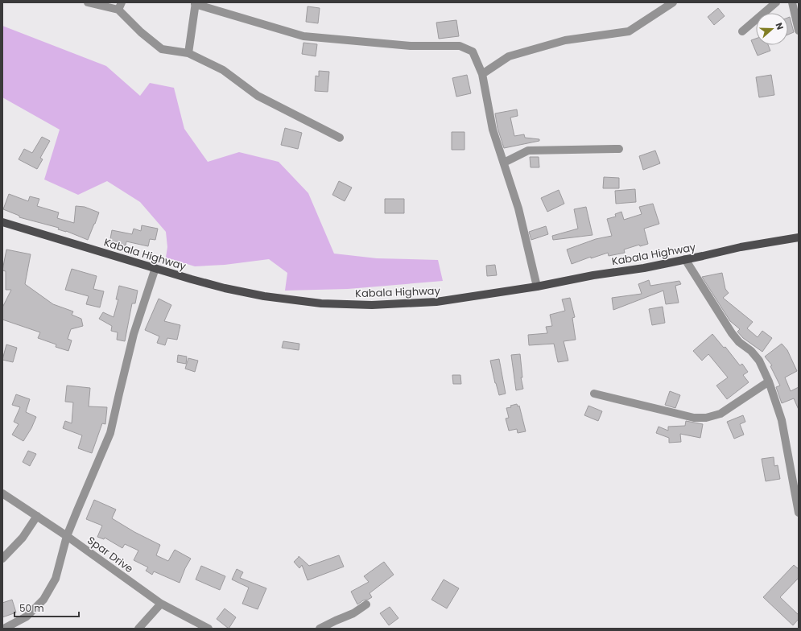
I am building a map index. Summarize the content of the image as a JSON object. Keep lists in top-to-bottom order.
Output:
{
  "streets": {
    "main road": ["Kabala Highway"],
    "street": ["Spar Drive"]
  },
  "scale_bar": "50 m",
  "north": "right"
}
